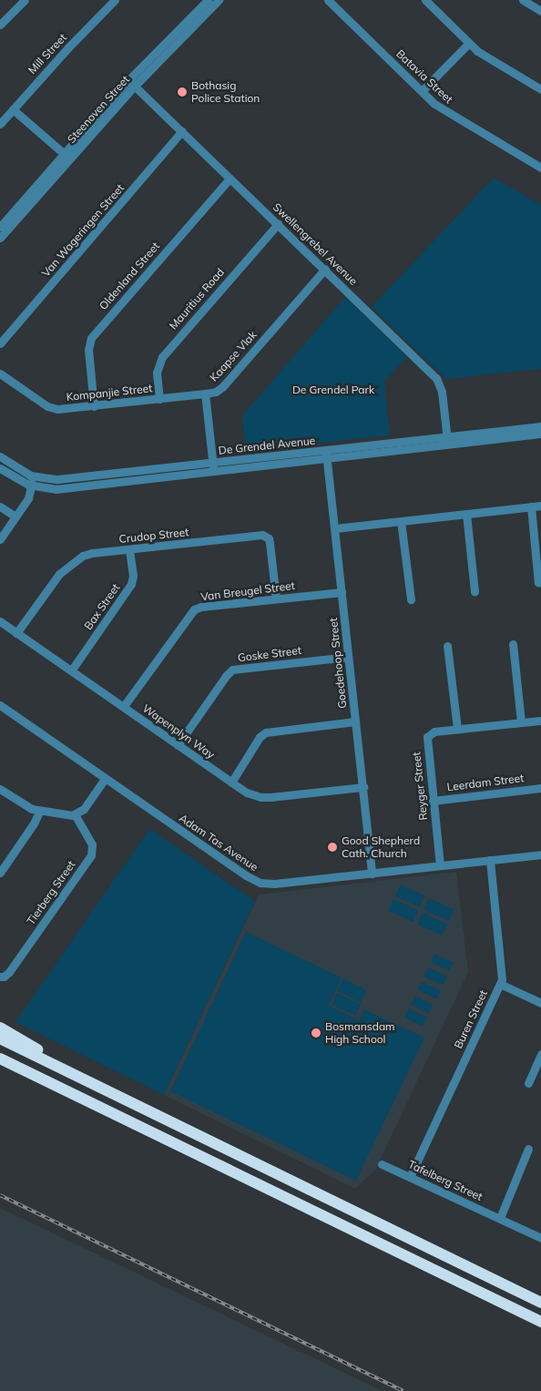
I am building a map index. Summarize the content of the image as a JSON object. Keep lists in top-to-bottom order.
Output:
{
  "streets": {
    "street": [
      "Mill Street",
      "Batavia Street",
      "Steenoven Street",
      "Van Wageringen Street",
      "Swellengrebel Avenue",
      "Oldenland Street",
      "Mauritius Road",
      "Kaapse Vlak",
      "Kompanjie Street",
      "De Grendel Avenue",
      "Crudop Street",
      "Van Breugel Street",
      "Bax Street",
      "Goske Street",
      "Goedehoop Street",
      "Wapenplyn Way",
      "Leerdam Street",
      "Reyger Street",
      "Adam Tas Avenue",
      "Tierberg Street",
      "Buren Street",
      "Tafelberg Street"
    ]
  },
  "crossings": [
    ["Steenoven Street", "Swellengrebel Avenue"],
    ["Van Wageringen Street", "Swellengrebel Avenue"],
    ["Swellengrebel Avenue", "Oldenland Street"],
    ["Swellengrebel Avenue", "Mauritius Road"],
    ["Swellengrebel Avenue", "Kaapse Vlak"],
    ["Swellengrebel Avenue", "De Grendel Avenue"],
    ["Oldenland Street", "Kompanjie Street"],
    ["Mauritius Road", "Kompanjie Street"],
    ["Kaapse Vlak", "Kompanjie Street"],
    ["Kaapse Vlak", "De Grendel Avenue"],
    ["De Grendel Avenue", "Goedehoop Street"],
    ["Crudop Street", "Van Breugel Street"],
    ["Crudop Street", "Bax Street"],
    ["Crudop Street", "Wapenplyn Way"],
    ["Van Breugel Street", "Goedehoop Street"],
    ["Van Breugel Street", "Wapenplyn Way"],
    ["Bax Street", "Wapenplyn Way"],
    ["Goske Street", "Goedehoop Street"],
    ["Goske Street", "Wapenplyn Way"],
    ["Goedehoop Street", "Wapenplyn Way"],
    ["Goedehoop Street", "Adam Tas Avenue"],
    ["Leerdam Street", "Reyger Street"],
    ["Reyger Street", "Adam Tas Avenue"],
    ["Adam Tas Avenue", "Buren Street"],
    ["Buren Street", "Tafelberg Street"]
  ],
  "parks": ["De Grendel Park"],
  "places": ["Bothasig Police Station", "Good Shepherd Cath. Church", "Bosmansdam High School"]
}
